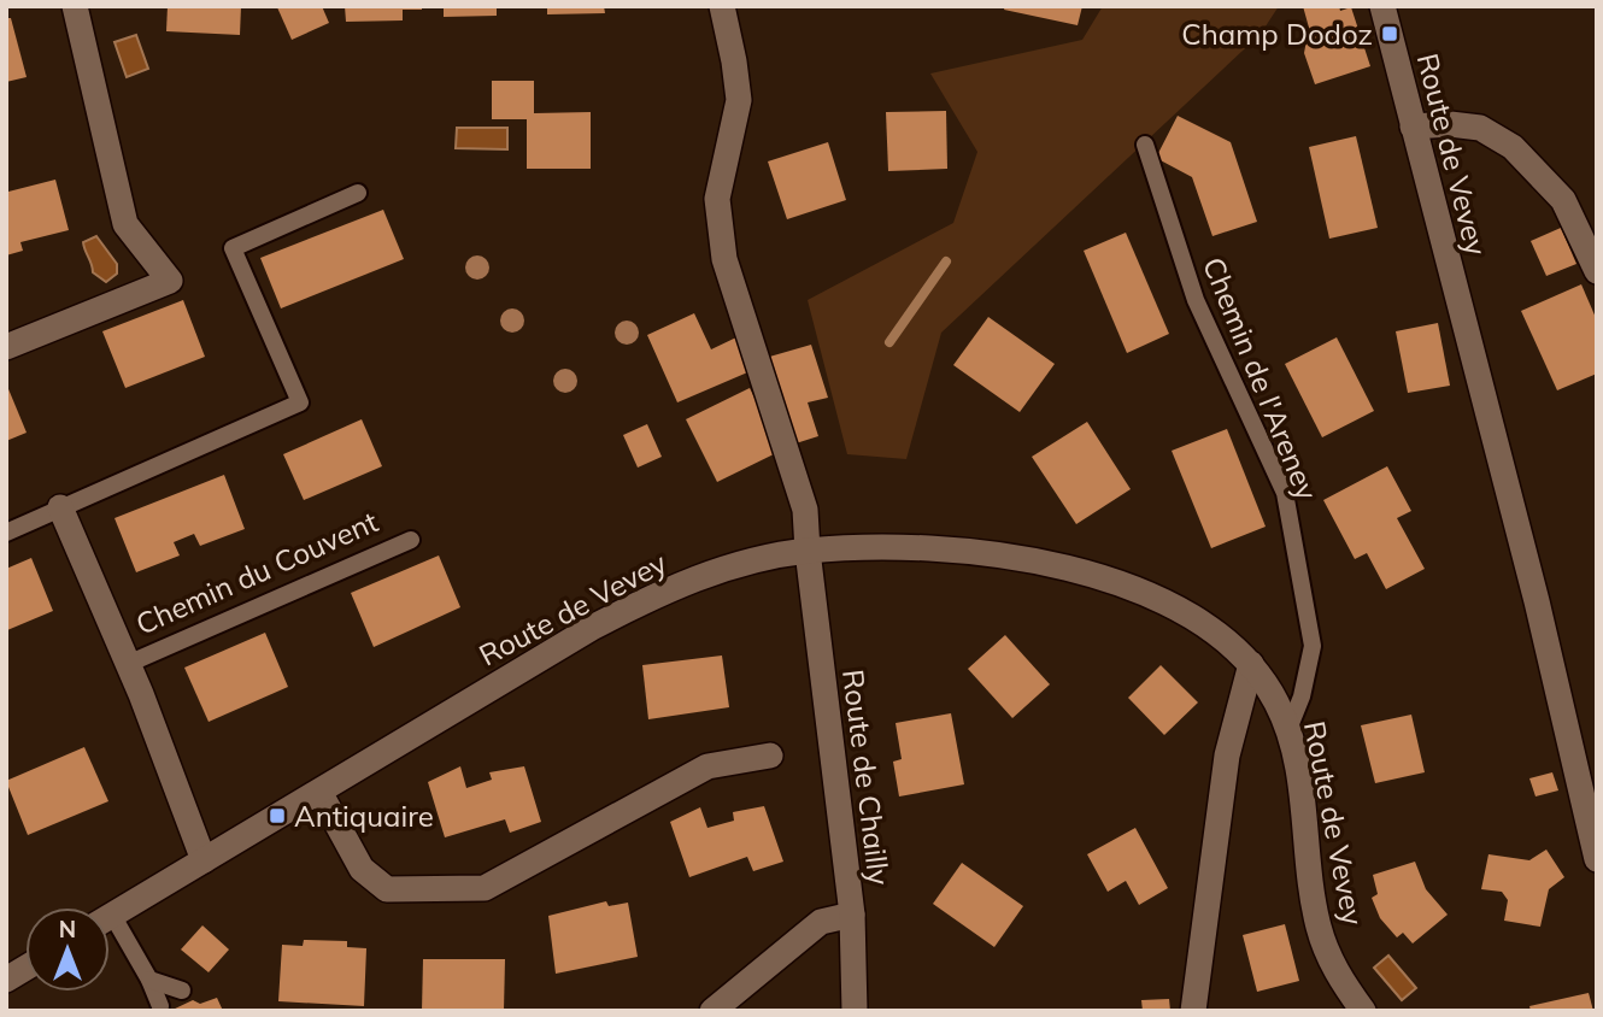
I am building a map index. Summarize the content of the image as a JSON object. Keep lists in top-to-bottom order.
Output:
{
  "streets": {
    "street": ["Route de Vevey", "Chemin du Couvent", "Route de Chailly"],
    "lane": ["Chemin de l'Areney"]
  },
  "crossings": [
    ["Route de Vevey", "Chemin de l'Areney"],
    ["Route de Vevey", "Chemin du Couvent"],
    ["Route de Vevey", "Route de Chailly"]
  ],
  "places": {
    "transit": ["Champ Dodoz", "Antiquaire"]
  },
  "north": "top"
}
